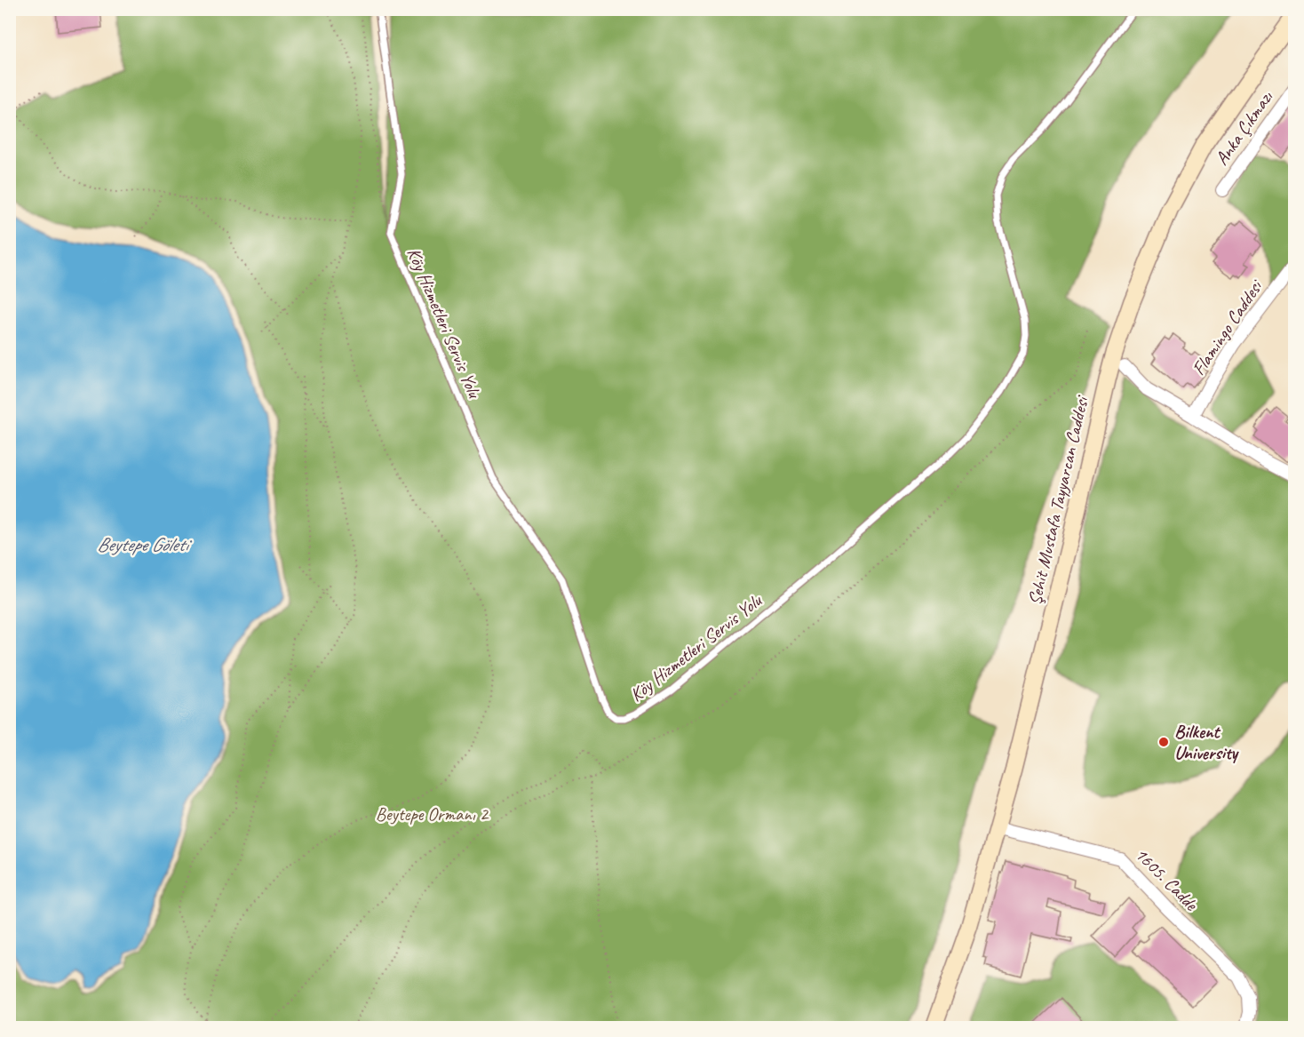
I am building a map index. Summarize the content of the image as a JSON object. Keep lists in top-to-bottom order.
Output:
{
  "streets": {
    "main road": ["Şehit Mustafa Tayyarcan Caddesi"],
    "street": ["Anka Çıkmazı", "Flamingo Caddesi", "1605. Cadde"],
    "lane": ["Köy Hizmetleri Servis Yolu"]
  },
  "crossings": [
    ["Şehit Mustafa Tayyarcan Caddesi", "1605. Cadde"]
  ],
  "water": ["Beytepe Göleti"],
  "parks": ["Beytepe Ormanı 2"],
  "places": ["Bilkent University"]
}
